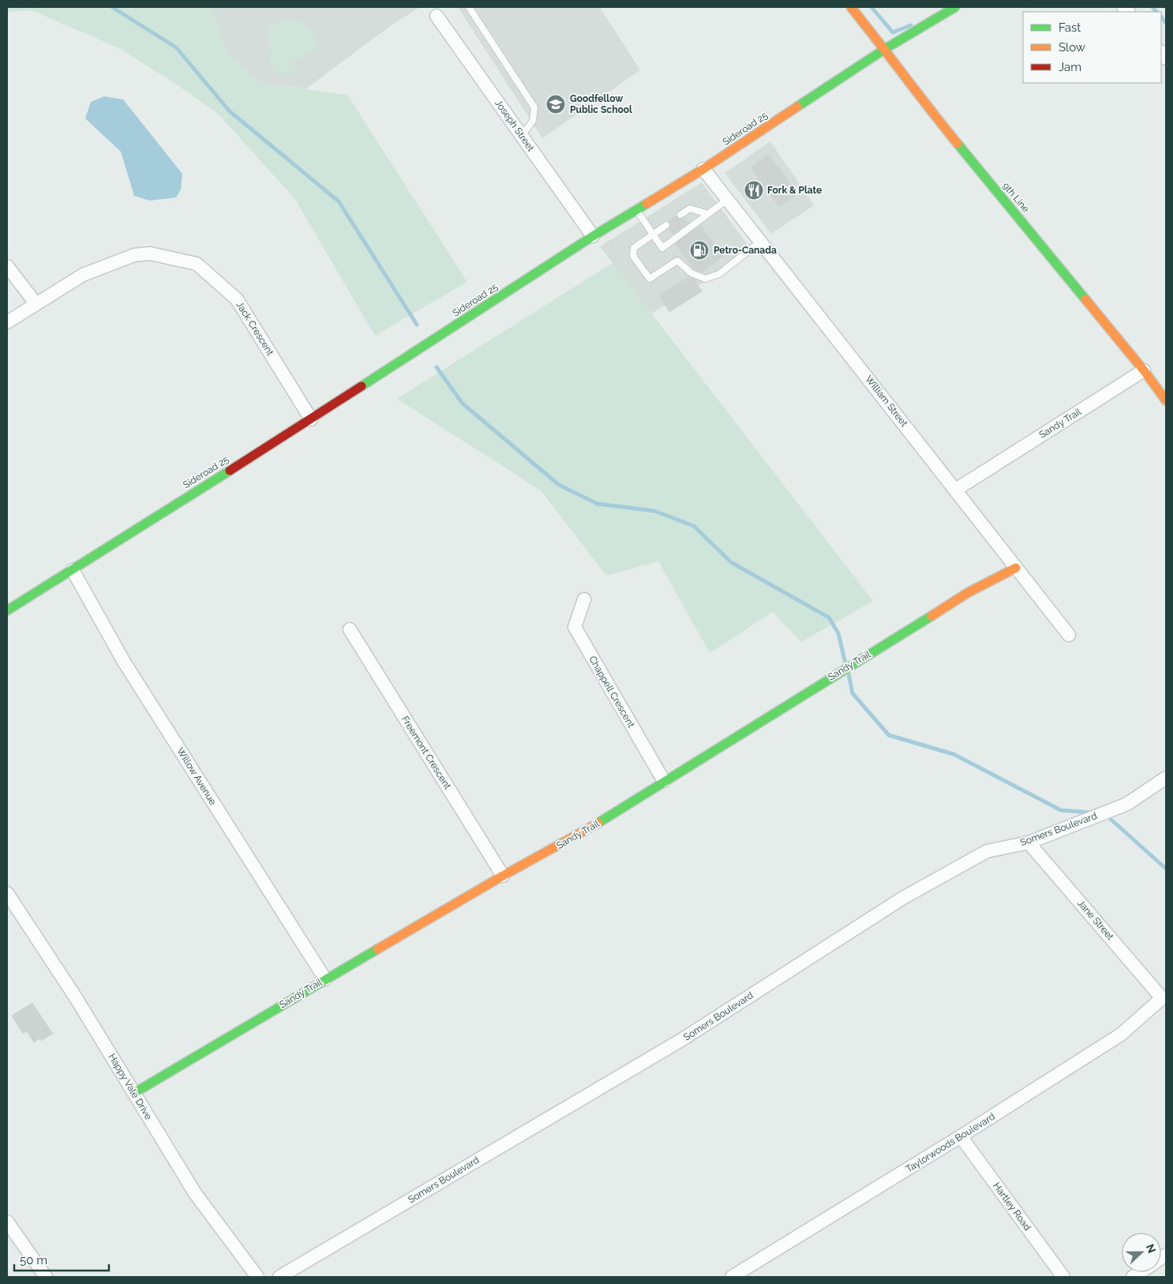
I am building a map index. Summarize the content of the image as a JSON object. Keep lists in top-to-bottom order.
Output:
{
  "streets": {
    "street": [
      "Joseph Street",
      "Sideroad 25",
      "9th Line",
      "Jack Crescent",
      "William Street",
      "Sandy Trail",
      "Chappell Crescent",
      "Freemont Crescent",
      "Willow Avenue",
      "Somers Boulevard",
      "Jane Street",
      "Happy Vale Drive",
      "Taylorwoods Boulevard",
      "Hartley Road"
    ]
  },
  "crossings": [
    ["Joseph Street", "Sideroad 25"],
    ["Sideroad 25", "9th Line"],
    ["Sideroad 25", "Jack Crescent"],
    ["Sideroad 25", "William Street"],
    ["Sideroad 25", "Willow Avenue"],
    ["9th Line", "Sandy Trail"],
    ["William Street", "Sandy Trail"],
    ["Sandy Trail", "Chappell Crescent"],
    ["Sandy Trail", "Freemont Crescent"],
    ["Sandy Trail", "Willow Avenue"],
    ["Sandy Trail", "Happy Vale Drive"],
    ["Somers Boulevard", "Jane Street"],
    ["Jane Street", "Taylorwoods Boulevard"],
    ["Taylorwoods Boulevard", "Hartley Road"]
  ],
  "places": {
    "school or university": ["Goodfellow Public School"],
    "restaurant": ["Fork & Plate"],
    "fuel station": ["Petro-Canada"]
  },
  "legend": ["Fast", "Slow", "Jam"],
  "scale_bar": "50 m",
  "north": "right"
}
